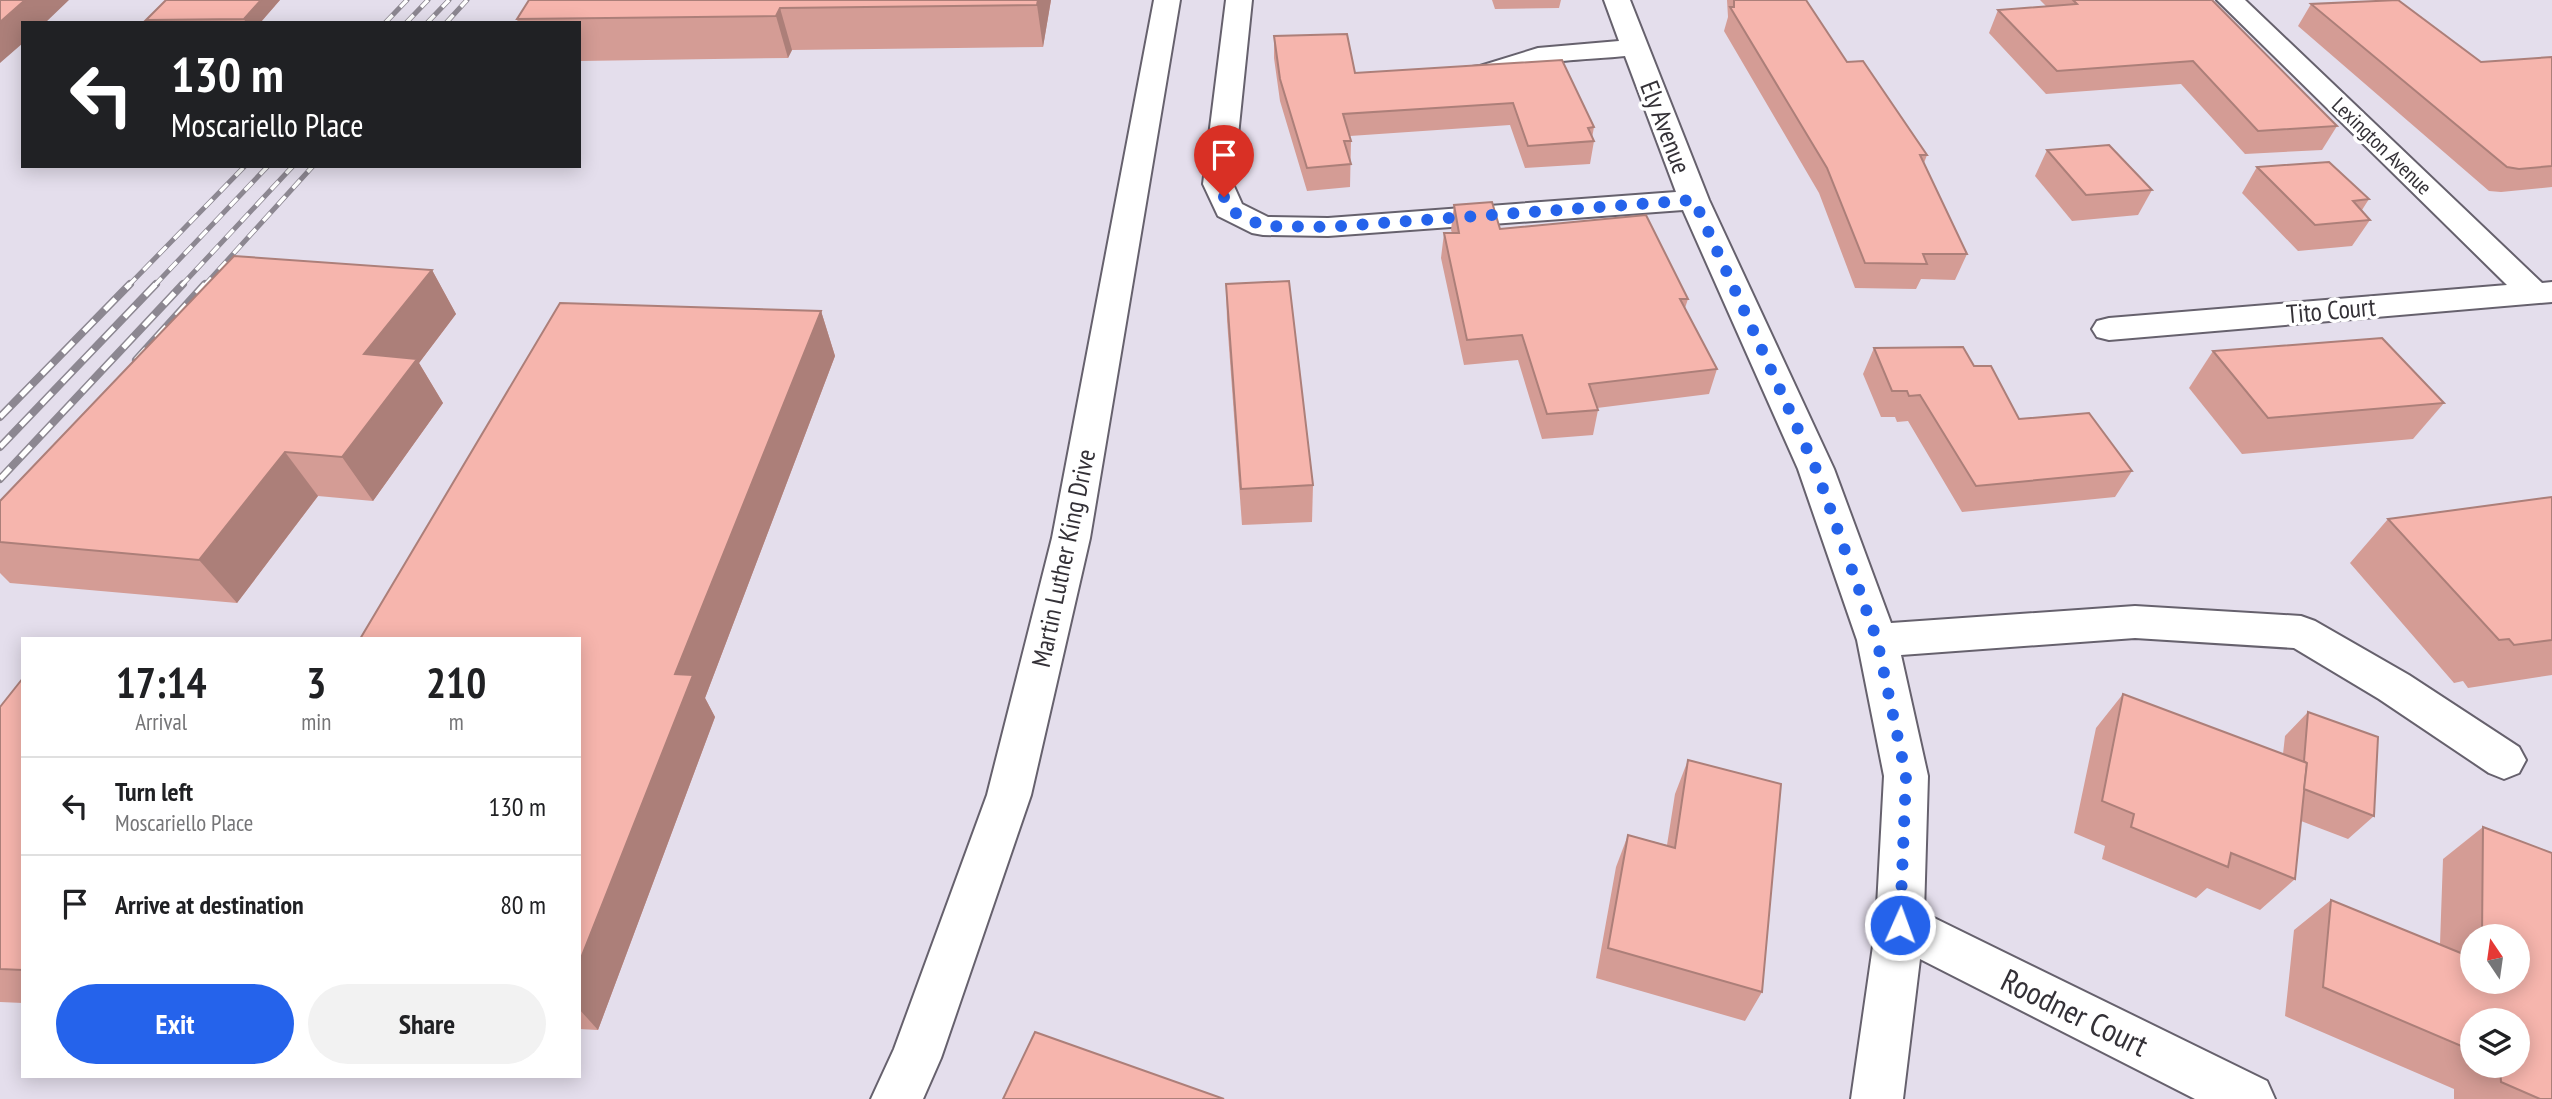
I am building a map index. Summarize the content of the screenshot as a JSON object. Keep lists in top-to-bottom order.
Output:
{
  "streets": {
    "street": [
      "Ely Avenue",
      "Lexington Avenue",
      "Tito Court",
      "Martin Luther King Drive",
      "Roodner Court"
    ]
  },
  "crossings": [
    ["Ely Avenue", "Roodner Court"],
    ["Lexington Avenue", "Tito Court"]
  ],
  "north": "top",
  "page": {
    "turn": ["130 m", "Moscariello Place"],
    "eta": [
      "17:14",
      "Arrival",
      "3",
      "min",
      "210",
      "m"
    ],
    "list": [
      {
        "name": "Turn left",
        "note": "Moscariello Place",
        "value": "130 m"
      },
      {
        "name": "Arrive at destination",
        "value": "80 m"
      }
    ],
    "buttons": ["Exit", "Share"]
  }
}
